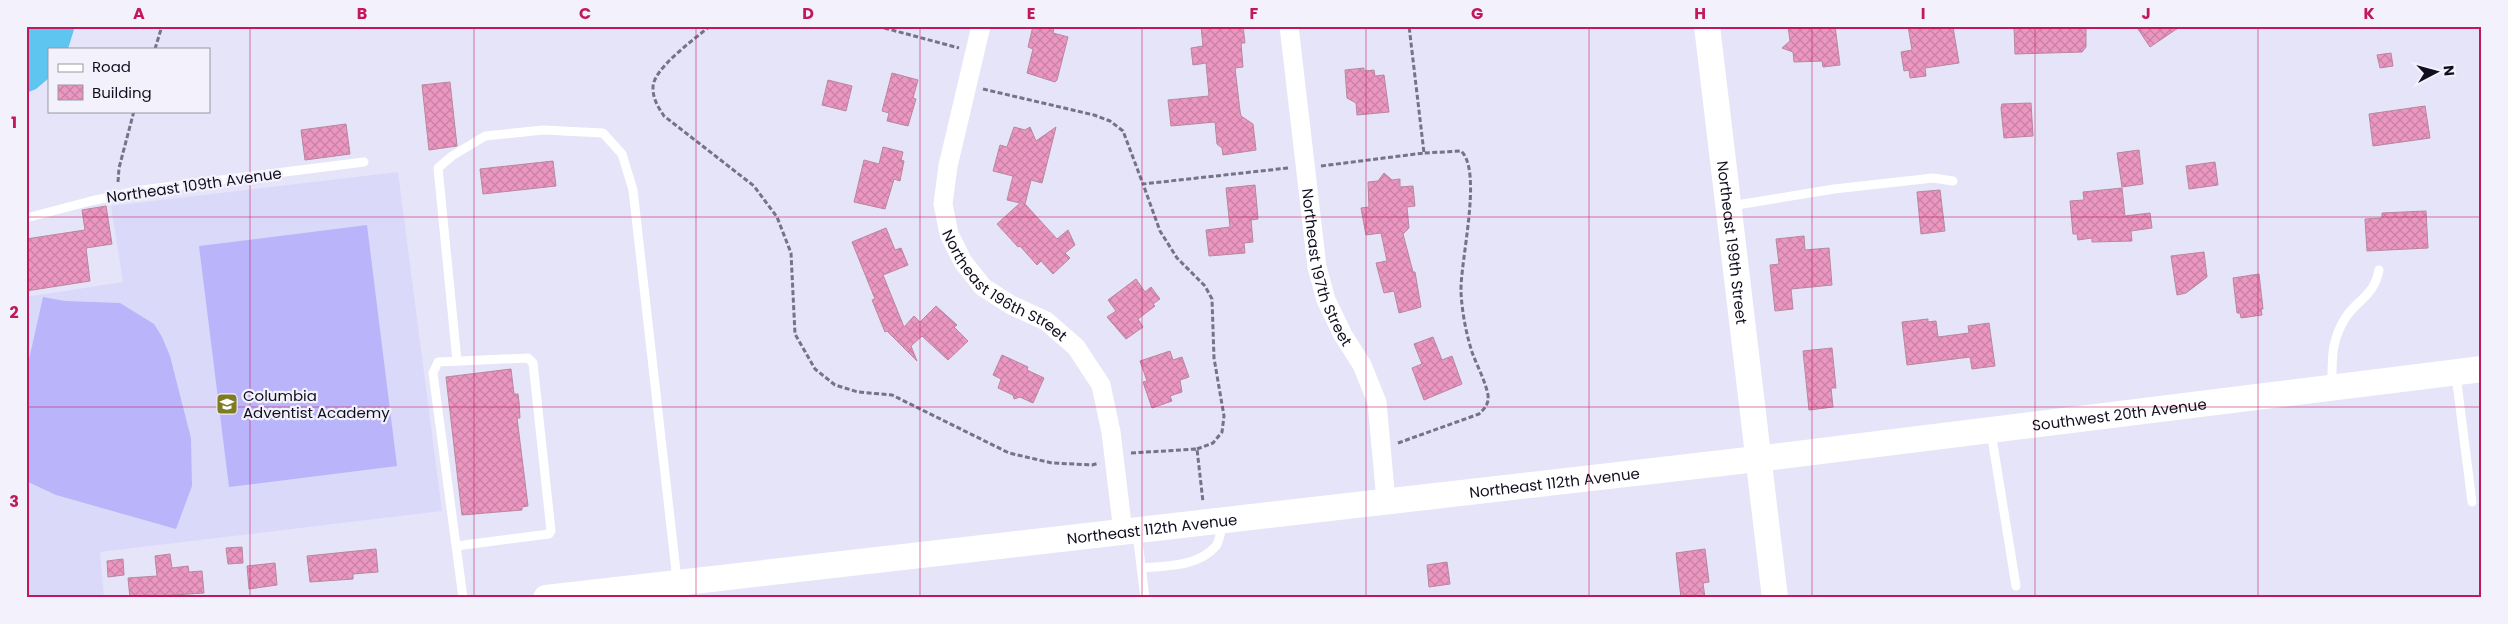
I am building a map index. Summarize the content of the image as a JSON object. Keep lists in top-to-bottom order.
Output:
{
  "streets": {
    "street": [
      "Northeast 199th Street",
      "Northeast 197th Street",
      "Northeast 196th Street",
      "Southwest 20th Avenue",
      "Northeast 112th Avenue"
    ],
    "lane": ["Northeast 109th Avenue"]
  },
  "crossings": [
    ["Northeast 199th Street", "Southwest 20th Avenue"],
    ["Northeast 199th Street", "Northeast 112th Avenue"],
    ["Northeast 197th Street", "Northeast 112th Avenue"],
    ["Northeast 196th Street", "Northeast 112th Avenue"],
    ["Southwest 20th Avenue", "Northeast 112th Avenue"]
  ],
  "places": {
    "school or university": ["Columbia Adventist Academy"]
  },
  "legend": ["Road", "Building"],
  "north": "right",
  "grid": {
    "columns": [
      "A",
      "B",
      "C",
      "D",
      "E",
      "F",
      "G",
      "H",
      "I",
      "J",
      "K"
    ],
    "rows": ["1", "2", "3"]
  }
}
